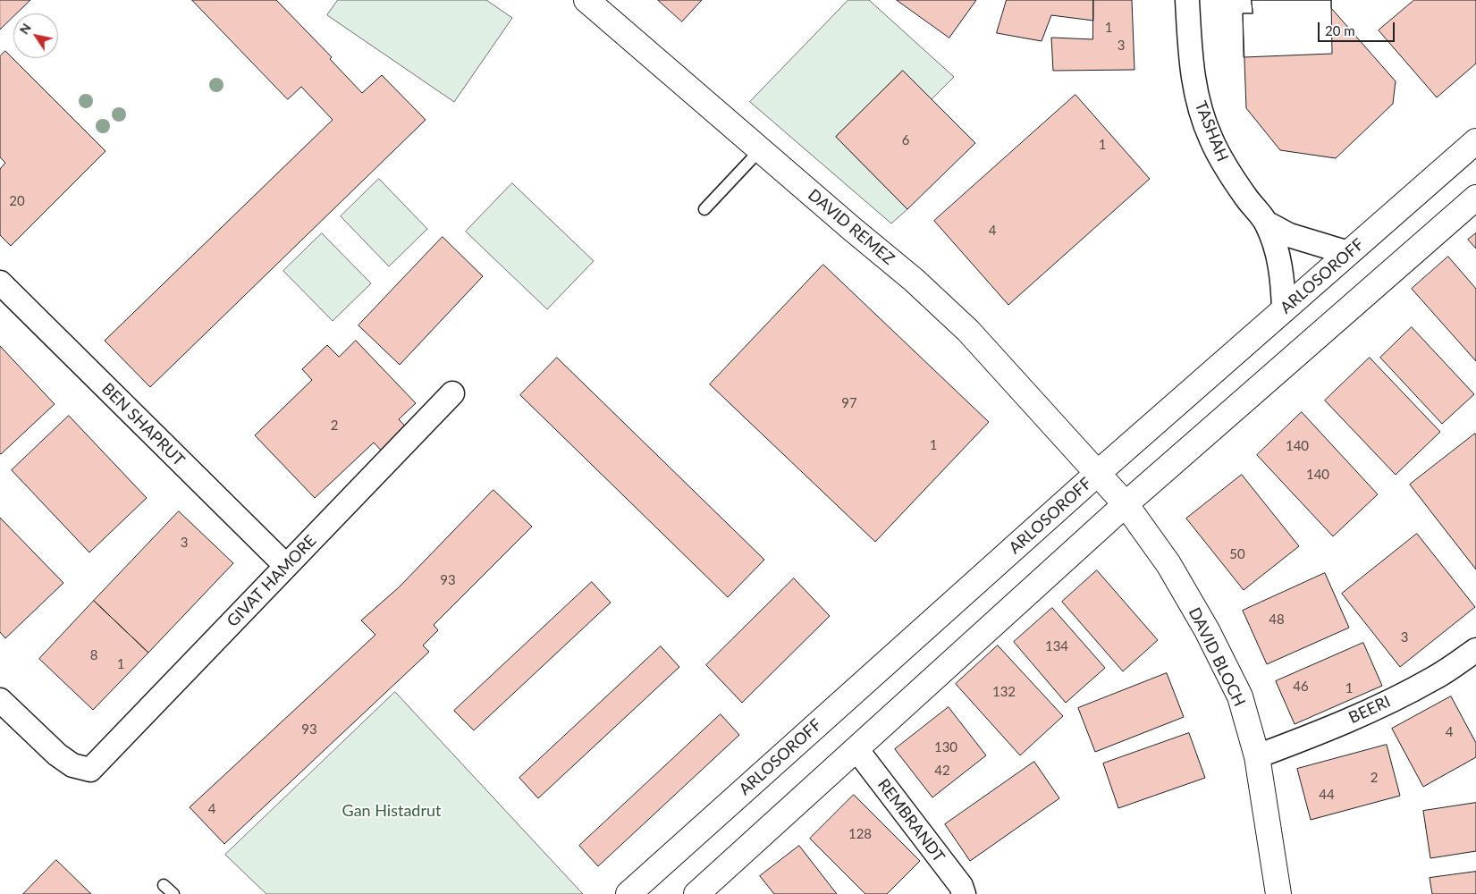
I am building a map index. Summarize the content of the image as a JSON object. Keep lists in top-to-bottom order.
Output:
{
  "streets": {
    "street": [
      "TASHAH",
      "DAVID REMEZ",
      "ARLOSOROFF",
      "BEN SHAPRUT",
      "GIVAT HAMORE",
      "DAVID BLOCH",
      "BEERI",
      "REMBRANDT"
    ]
  },
  "crossings": [
    ["TASHAH", "ARLOSOROFF"],
    ["DAVID REMEZ", "ARLOSOROFF"],
    ["DAVID REMEZ", "DAVID BLOCH"],
    ["ARLOSOROFF", "DAVID BLOCH"],
    ["BEN SHAPRUT", "GIVAT HAMORE"],
    ["DAVID BLOCH", "BEERI"]
  ],
  "parks": ["Gan Histadrut"],
  "house_numbers": [
    "1",
    "3",
    "6",
    "1",
    "20",
    "4",
    "97",
    "2",
    "1",
    "140",
    "140",
    "3",
    "50",
    "93",
    "48",
    "3",
    "134",
    "8",
    "1",
    "46",
    "1",
    "132",
    "93",
    "4",
    "130",
    "42",
    "2",
    "44",
    "4",
    "128"
  ],
  "scale_bar": "20 m",
  "north": "top left"
}
